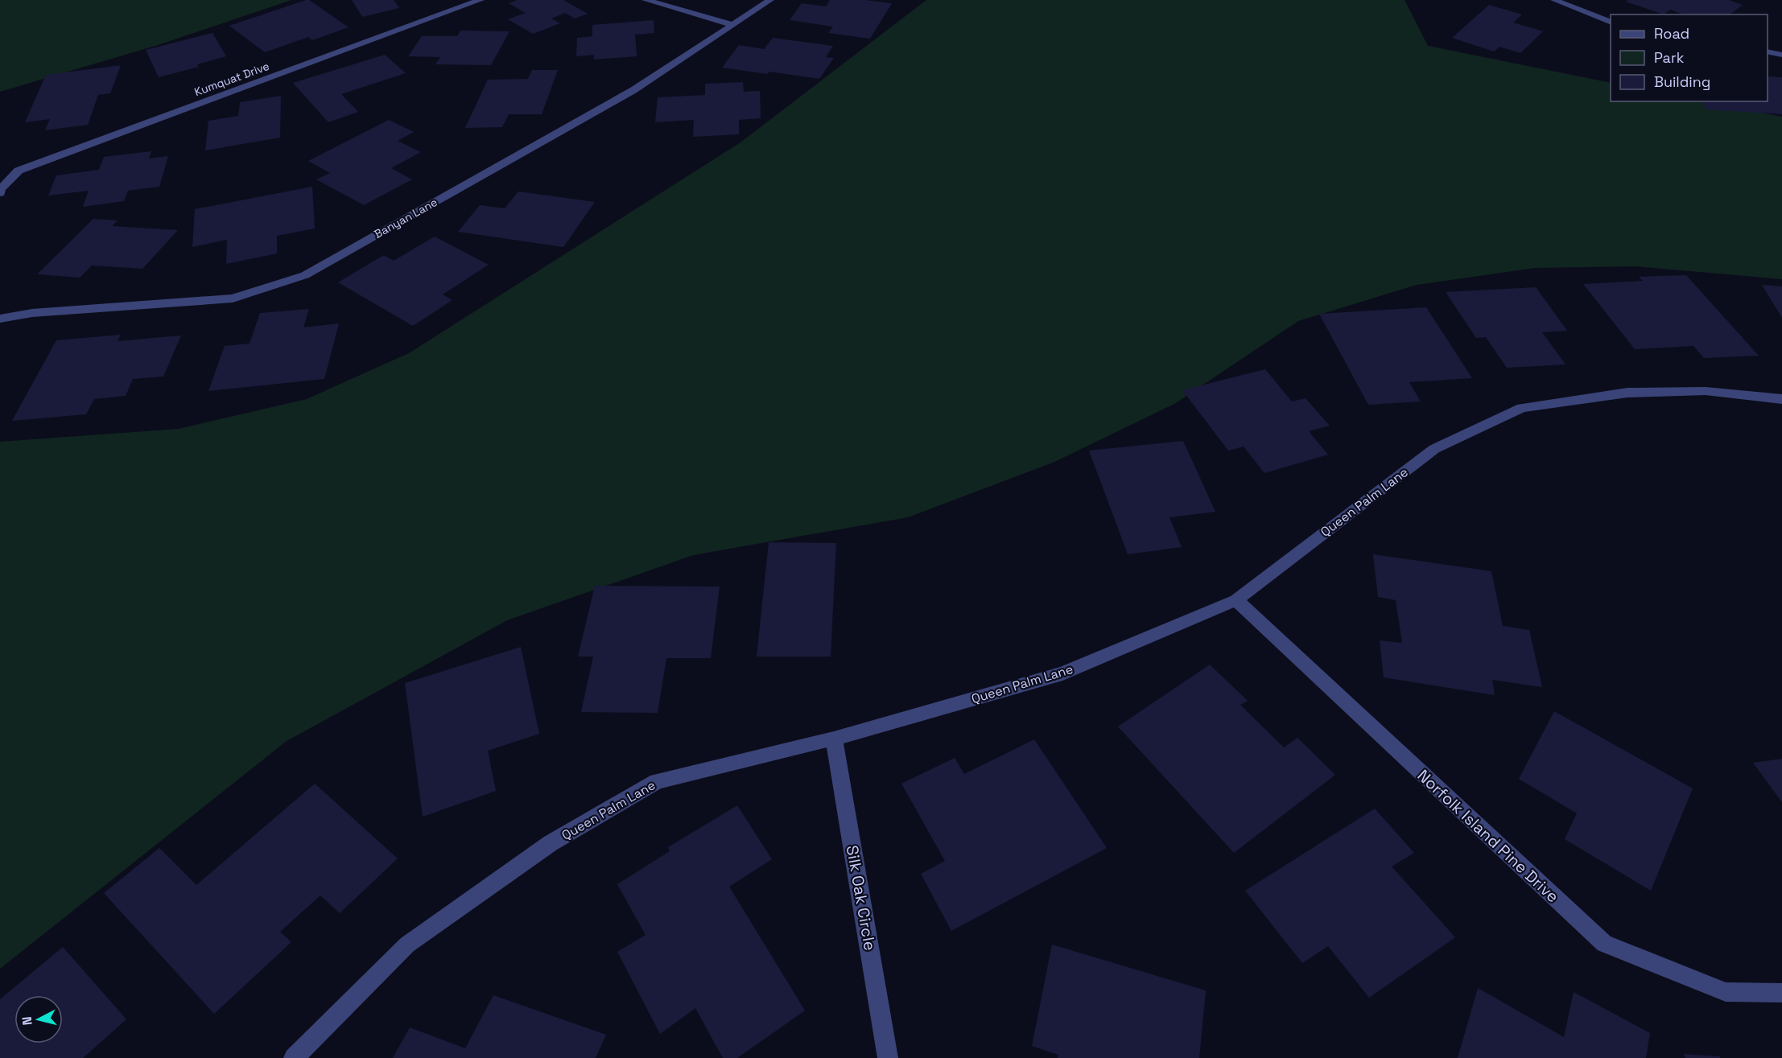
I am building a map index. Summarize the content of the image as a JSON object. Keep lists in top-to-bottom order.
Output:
{
  "streets": {
    "street": [
      "Kumquat Drive",
      "Banyan Lane",
      "Queen Palm Lane",
      "Norfolk Island Pine Drive",
      "Silk Oak Circle"
    ]
  },
  "crossings": [
    ["Queen Palm Lane", "Norfolk Island Pine Drive"],
    ["Queen Palm Lane", "Silk Oak Circle"]
  ],
  "legend": ["Road", "Park", "Building"],
  "north": "left"
}
